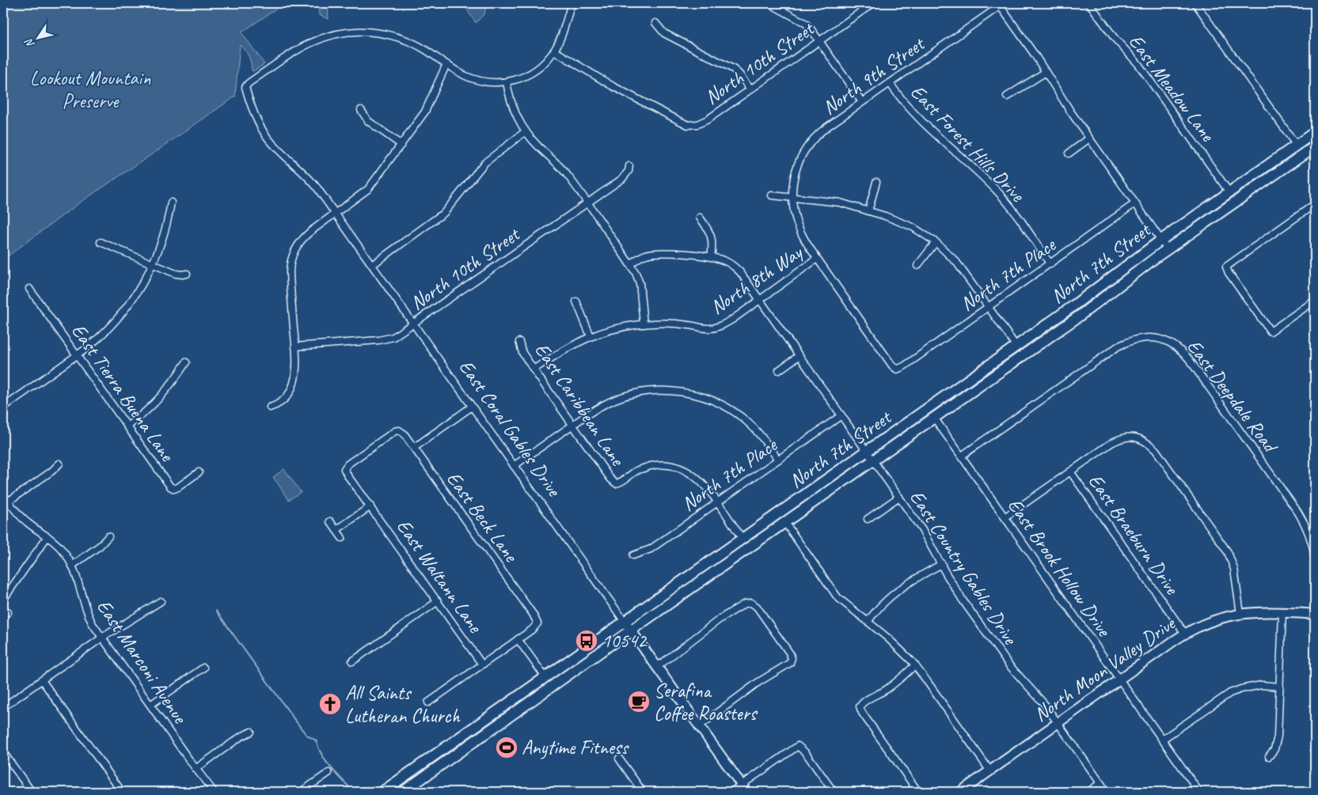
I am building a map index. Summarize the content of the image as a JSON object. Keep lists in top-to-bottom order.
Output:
{
  "streets": {
    "main road": ["North 7th Street"],
    "street": [
      "North 10th Street",
      "North 9th Street",
      "East Meadow Lane",
      "East Forest Hills Drive",
      "North 7th Place",
      "North 8th Way",
      "East Tierra Buena Lane",
      "East Deepdale Road",
      "East Caribbean Lane",
      "East Coral Gables Drive",
      "East Beck Lane",
      "East Braeburn Drive",
      "East Country Gables Drive",
      "East Brook Hollow Drive",
      "East Waltann Lane",
      "East Marconi Avenue",
      "North Moon Valley Drive"
    ]
  },
  "crossings": [
    ["North 10th Street", "East Coral Gables Drive"],
    ["North 9th Street", "East Forest Hills Drive"],
    ["East Meadow Lane", "North 7th Street"],
    ["East Forest Hills Drive", "North 7th Place"],
    ["North 7th Street", "East Coral Gables Drive"],
    ["North 7th Street", "East Country Gables Drive"],
    ["North 7th Street", "East Brook Hollow Drive"],
    ["North 7th Place", "North 8th Way"],
    ["North 7th Place", "East Caribbean Lane"],
    ["North 7th Place", "East Country Gables Drive"],
    ["North 8th Way", "East Caribbean Lane"],
    ["North 8th Way", "East Country Gables Drive"],
    ["East Deepdale Road", "East Brook Hollow Drive"],
    ["East Beck Lane", "East Waltann Lane"],
    ["East Braeburn Drive", "North Moon Valley Drive"],
    ["East Country Gables Drive", "North Moon Valley Drive"],
    ["East Brook Hollow Drive", "North Moon Valley Drive"]
  ],
  "parks": ["Lookout Mountain Preserve"],
  "places": {
    "bus stop": ["10542"],
    "cafe": ["Serafina Coffee Roasters"],
    "church": ["All Saints Lutheran Church"],
    "sports": ["Anytime Fitness"]
  },
  "north": "bottom left"
}
